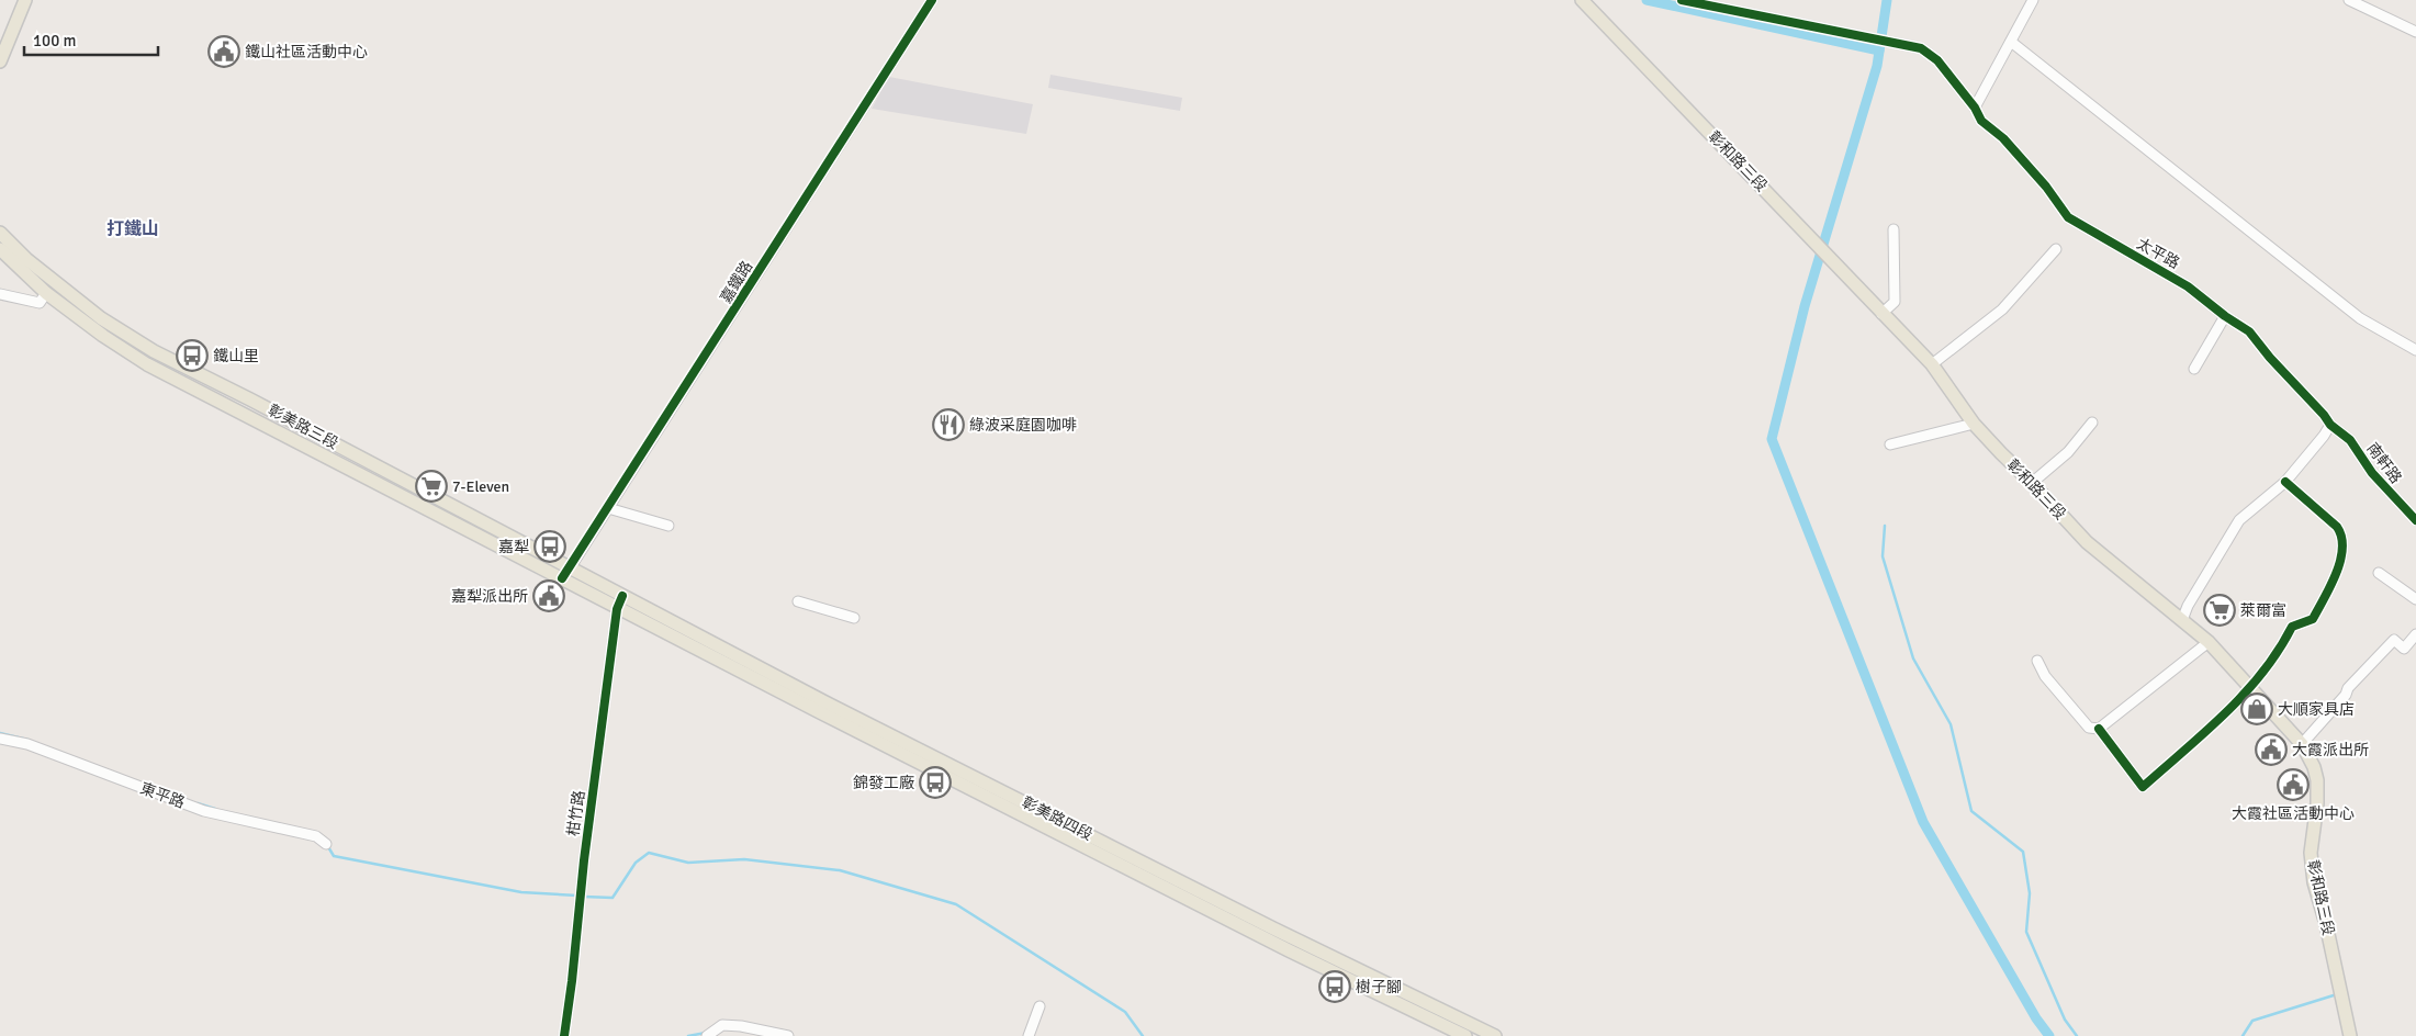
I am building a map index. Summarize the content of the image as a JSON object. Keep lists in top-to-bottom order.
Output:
{
  "streets": {
    "main road": ["彰和路三段", "彰美路三段", "彰美路四段"],
    "street": [
      "太平路",
      "嘉鐵路",
      "南軒路",
      "東平路",
      "柑竹路"
    ]
  },
  "crossings": [
    ["太平路", "南軒路"],
    ["嘉鐵路", "彰美路三段"],
    ["彰美路三段", "柑竹路"],
    ["彰美路三段", "彰美路四段"],
    ["柑竹路", "彰美路四段"]
  ],
  "districts": ["打鐵山"],
  "places": {
    "public building": [
      "鐵山社區活動中心",
      "嘉犁派出所",
      "大霞派出所",
      "大霞社區活動中心"
    ],
    "bus stop": [
      "鐵山里",
      "嘉犁",
      "錦發工廠",
      "樹子腳"
    ],
    "restaurant": ["綠波采庭園咖啡"],
    "supermarket": ["7-Eleven", "萊爾富"],
    "shop": ["大順家具店"]
  },
  "scale_bar": "100 m"
}
